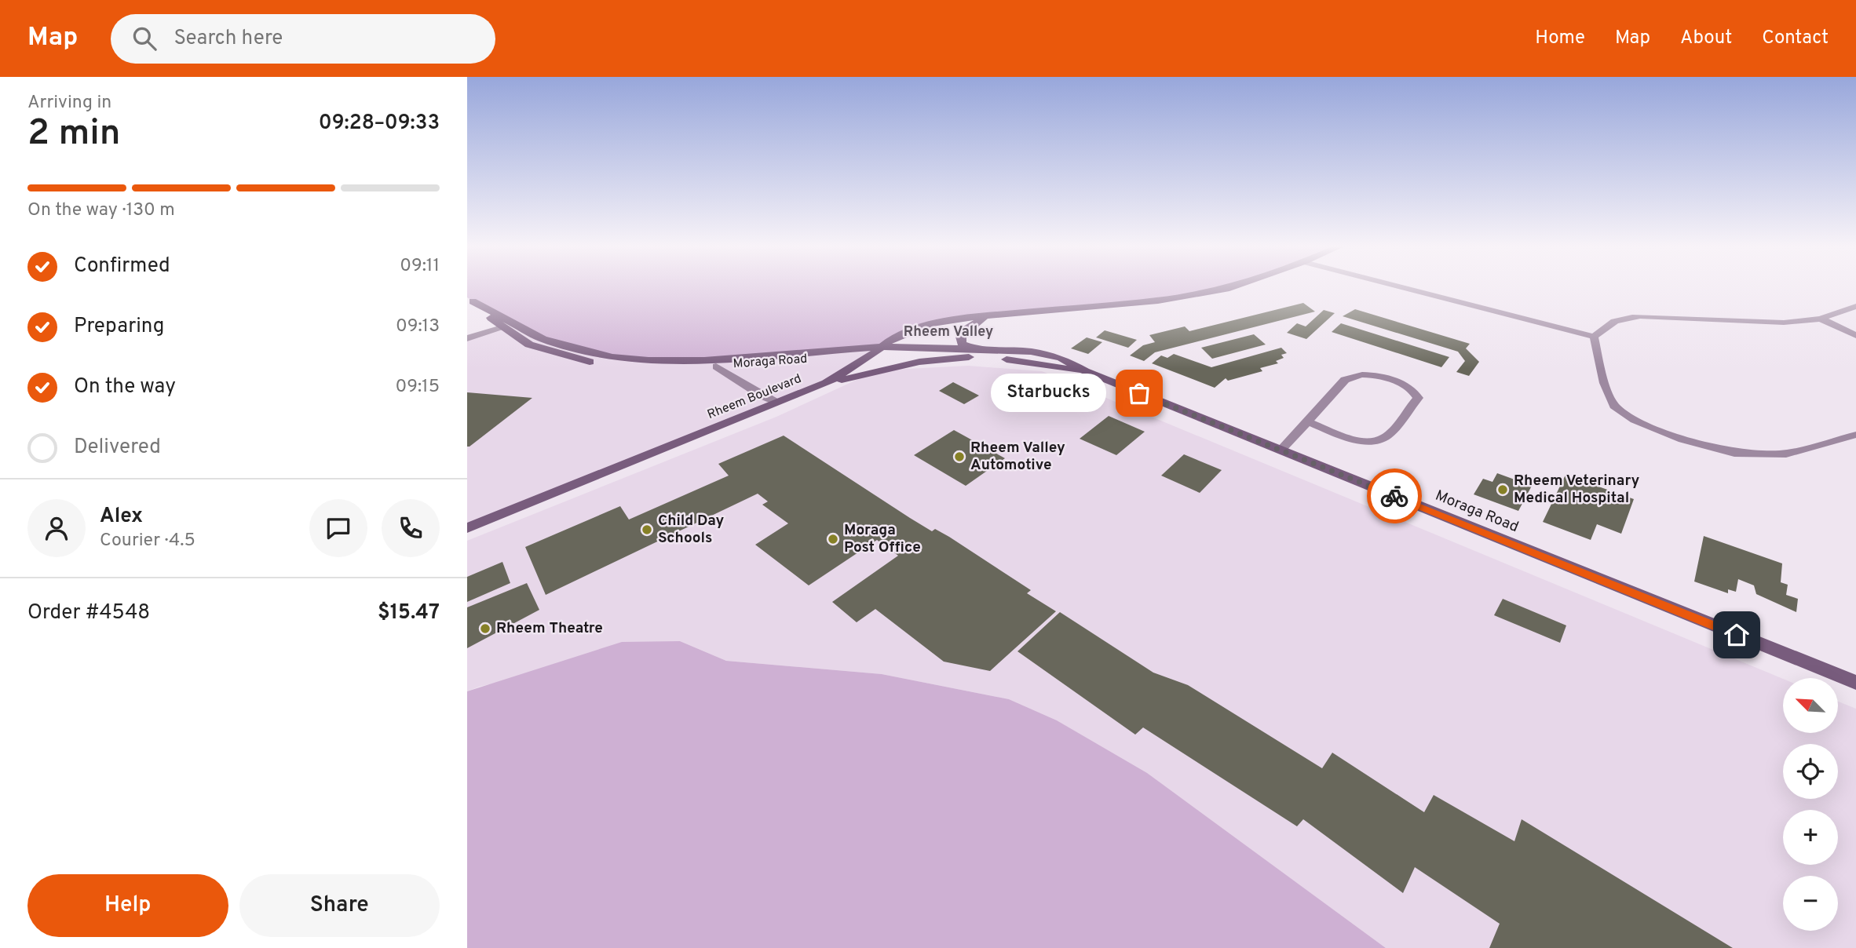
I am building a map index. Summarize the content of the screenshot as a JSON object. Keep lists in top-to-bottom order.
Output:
{
  "streets": {
    "main road": ["Moraga Road", "Rheem Boulevard"]
  },
  "crossings": [
    ["Moraga Road", "Rheem Boulevard"]
  ],
  "districts": ["Rheem Valley"],
  "places": [
    "Starbucks",
    "Rheem Valley Automotive",
    "Rheem Veterinary Medical Hospital",
    "Child Day Schools",
    "Moraga Post Office",
    "Rheem Theatre"
  ],
  "north": "top left",
  "page": {
    "header": "Map",
    "search": "Search here",
    "nav": [
      "Home",
      "Map",
      "About",
      "Contact"
    ],
    "heading": ["2 min", "Arriving in", "09:28–09:33"],
    "panel": [
      "Alex",
      "Courier · 4.5",
      "Order #4548",
      "$15.47"
    ],
    "bar": "On the way · 130 m",
    "list": [
      ["Confirmed", "09:11"],
      ["Preparing", "09:13"],
      ["On the way", "09:15"],
      "Delivered"
    ],
    "bubble": "Starbucks",
    "map_buttons": ["+", "−"],
    "buttons": ["Help", "Share"]
  }
}
